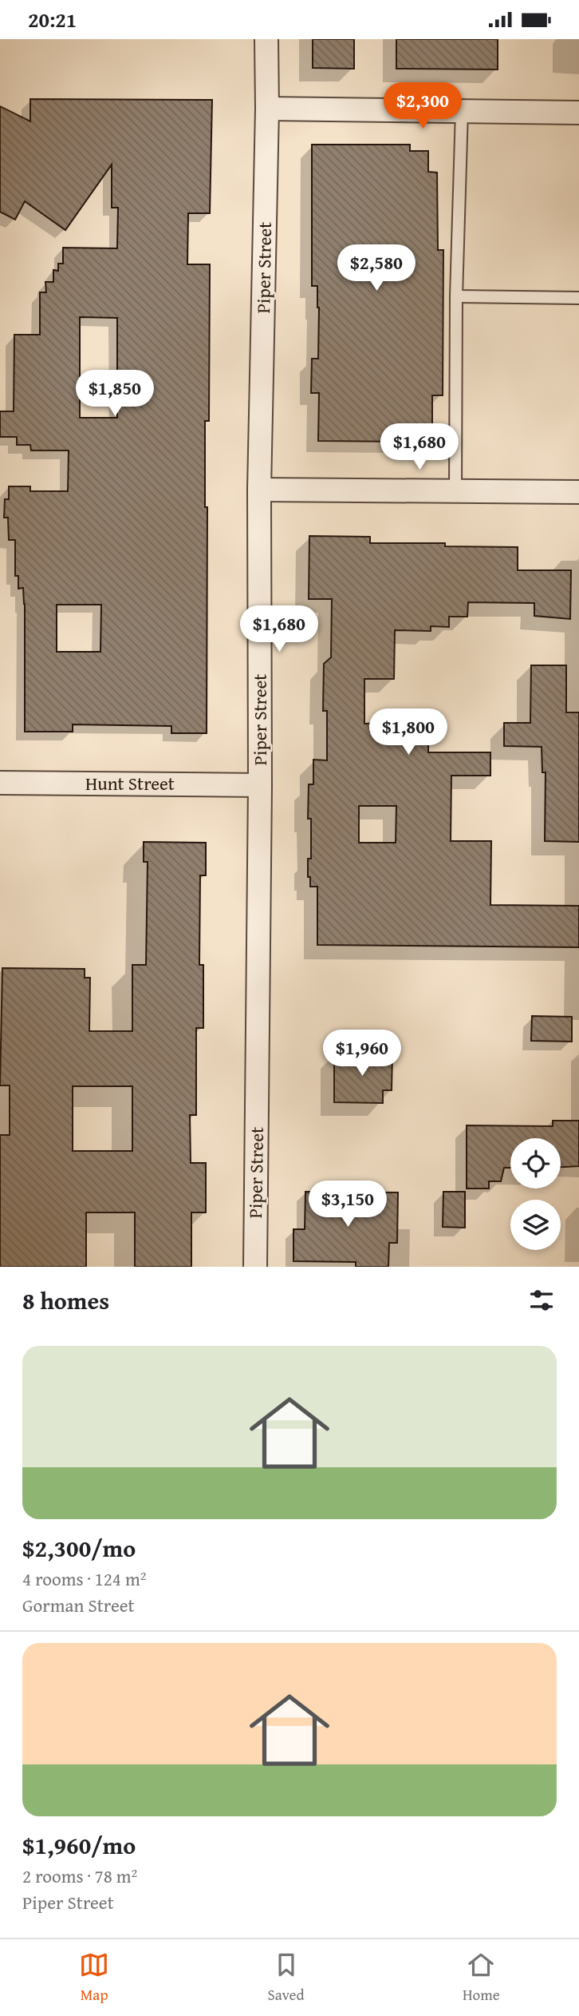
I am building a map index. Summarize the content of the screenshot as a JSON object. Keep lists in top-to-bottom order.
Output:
{
  "streets": {
    "street": ["Piper Street", "Hunt Street"]
  },
  "crossings": [
    ["Piper Street", "Hunt Street"]
  ],
  "page": {
    "status": "20:21",
    "price": [
      "$2,300",
      "$2,580",
      "$1,850",
      "$1,680",
      "$1,680",
      "$1,800",
      "$1,960",
      "$3,150"
    ],
    "heading": "8 homes",
    "list": [
      {
        "name": "$2,300/mo",
        "note": "4 rooms · 124 m² · Gorman Street"
      },
      {
        "name": "$1,960/mo",
        "note": "2 rooms · 78 m² · Piper Street"
      }
    ],
    "tabs": ["Map", "Saved", "Home"]
  }
}
